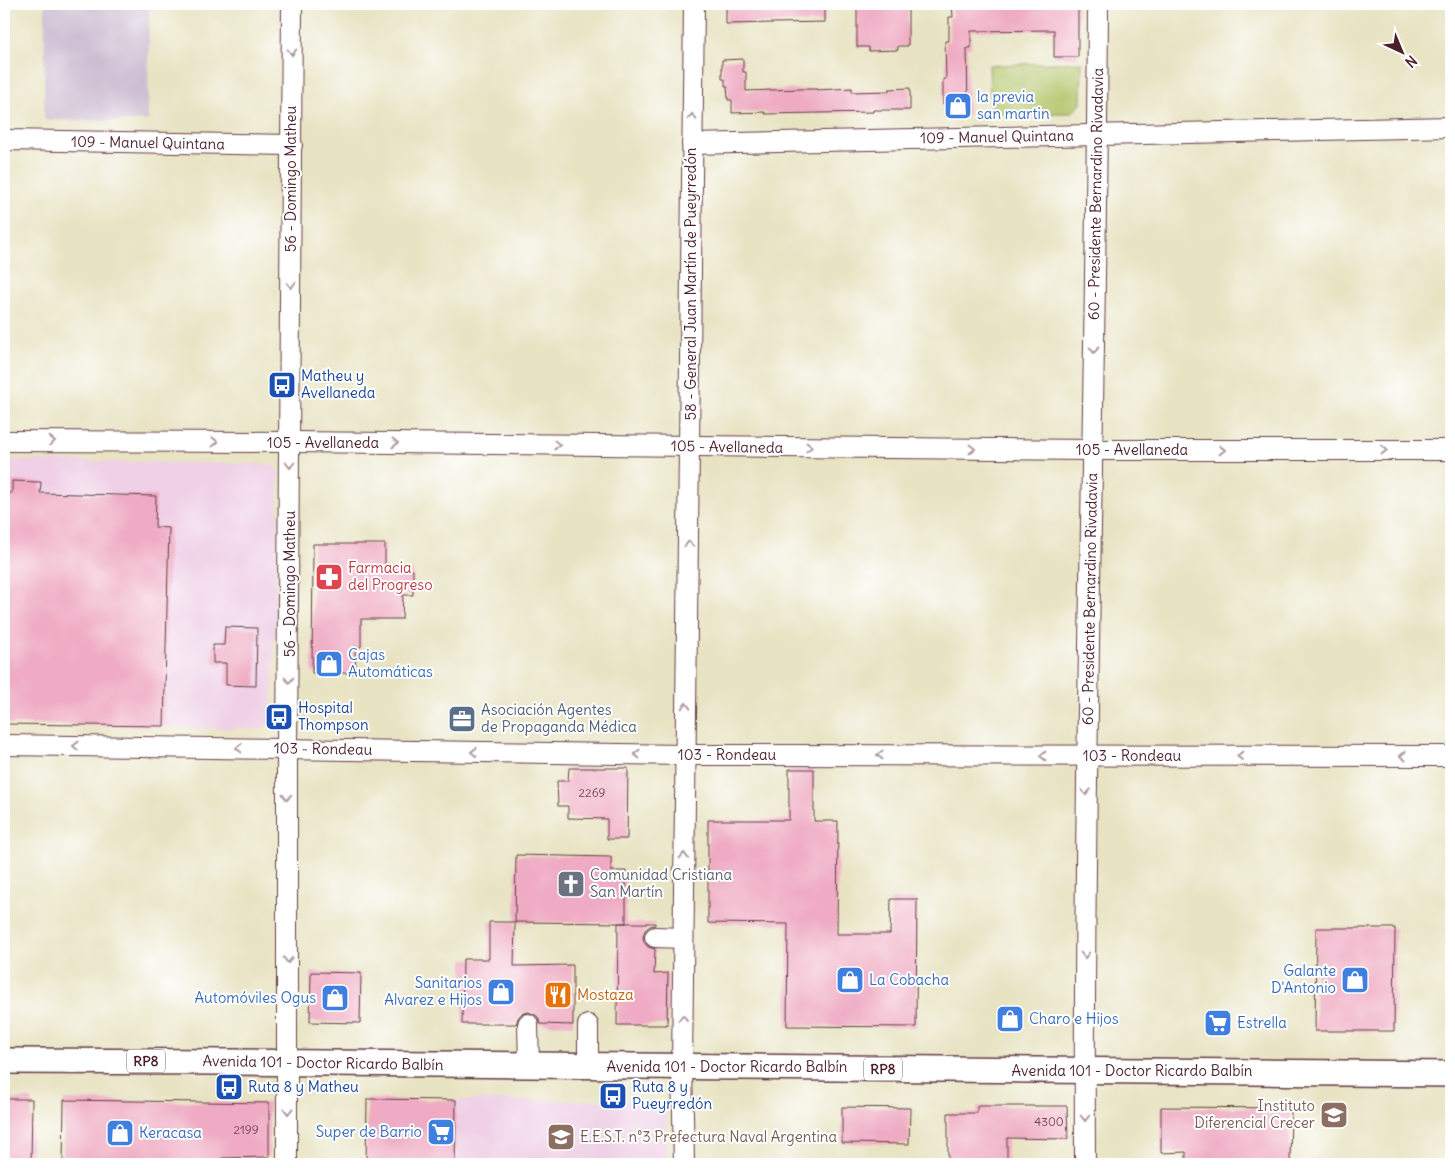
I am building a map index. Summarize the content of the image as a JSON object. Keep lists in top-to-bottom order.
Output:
{
  "streets": {
    "main road": ["RP8", "Avenida 101 - Doctor Ricardo Balbín"],
    "street": [
      "109 - Manuel Quintana",
      "56 - Domingo Matheu",
      "60 - Presidente Bernardino Rivadavia",
      "58 - General Juan Martín de Pueyrredón",
      "105 - Avellaneda",
      "103 - Rondeau"
    ]
  },
  "crossings": [
    ["109 - Manuel Quintana", "56 - Domingo Matheu"],
    ["109 - Manuel Quintana", "60 - Presidente Bernardino Rivadavia"],
    ["109 - Manuel Quintana", "58 - General Juan Martín de Pueyrredón"],
    ["56 - Domingo Matheu", "105 - Avellaneda"],
    ["56 - Domingo Matheu", "103 - Rondeau"],
    ["56 - Domingo Matheu", "Avenida 101 - Doctor Ricardo Balbín"],
    ["60 - Presidente Bernardino Rivadavia", "105 - Avellaneda"],
    ["60 - Presidente Bernardino Rivadavia", "103 - Rondeau"],
    ["60 - Presidente Bernardino Rivadavia", "Avenida 101 - Doctor Ricardo Balbín"],
    ["58 - General Juan Martín de Pueyrredón", "105 - Avellaneda"],
    ["58 - General Juan Martín de Pueyrredón", "103 - Rondeau"],
    ["58 - General Juan Martín de Pueyrredón", "Avenida 101 - Doctor Ricardo Balbín"]
  ],
  "one_way": [
    "56 - Domingo Matheu",
    "60 - Presidente Bernardino Rivadavia",
    "58 - General Juan Martín de Pueyrredón",
    "105 - Avellaneda",
    "103 - Rondeau"
  ],
  "places": {
    "shop": [
      "la previa san martin",
      "Cajas Automáticas",
      "La Cobacha",
      "Galante D'Antonio",
      "Sanitarios Alvarez e Hijos",
      "Automóviles Ogus",
      "Charo e Hijos",
      "Keracasa"
    ],
    "bus stop": [
      "Matheu y Avellaneda",
      "Hospital Thompson",
      "Ruta 8 y Matheu",
      "Ruta 8 y Pueyrredón"
    ],
    "pharmacy": ["Farmacia del Progreso"],
    "office": ["Asociación Agentes de Propaganda Médica"],
    "church": ["Comunidad Cristiana San Martín"],
    "restaurant": ["Mostaza"],
    "supermarket": ["Estrella", "Super de Barrio"],
    "school or university": ["Instituto Diferencial Crecer", "E.E.S.T. n°3 Prefectura Naval Argentina"]
  },
  "house_numbers": ["2269", "4300", "2199"],
  "north": "bottom right"
}
